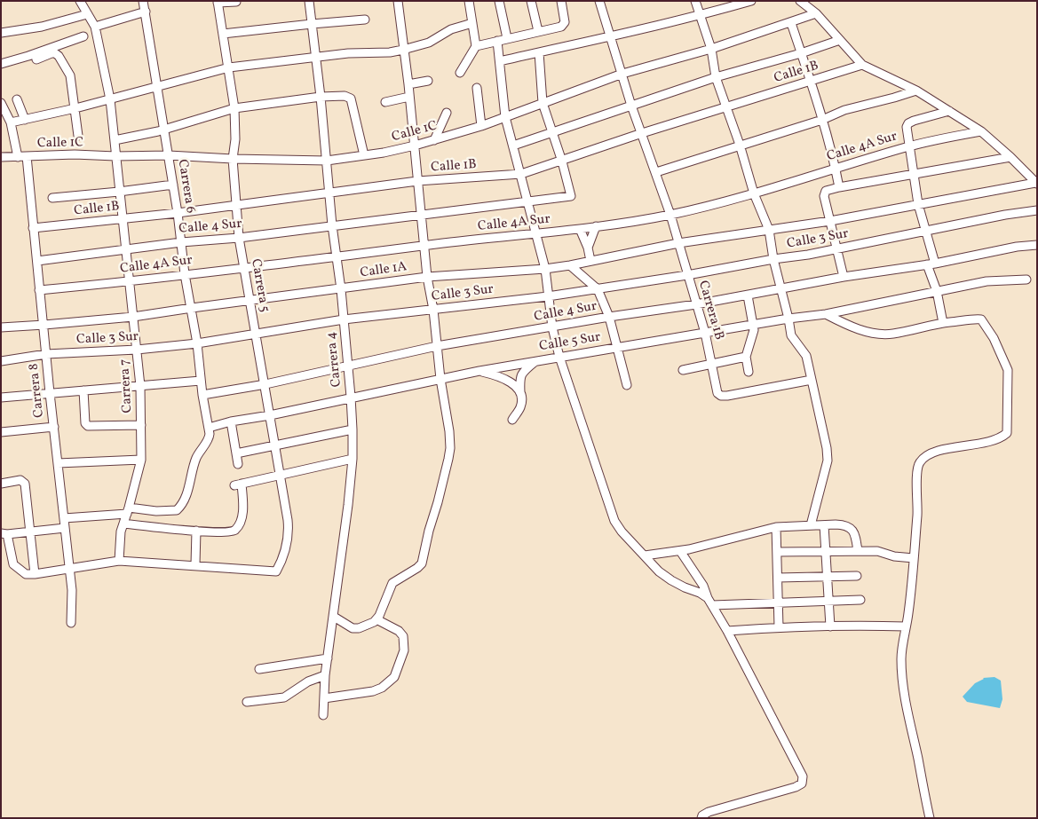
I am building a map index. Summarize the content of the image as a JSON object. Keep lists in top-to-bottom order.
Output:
{
  "streets": {
    "street": [
      "Calle 1B",
      "Calle 1C",
      "Calle 4A Sur",
      "Carrera 6",
      "Calle 4 Sur",
      "Calle 3 Sur",
      "Calle 1A",
      "Carrera 5",
      "Carrera 1B",
      "Calle 5 Sur",
      "Carrera 4",
      "Carrera 7",
      "Carrera 8"
    ]
  },
  "crossings": [
    ["Calle 1B", "Carrera 6"],
    ["Calle 1B", "Calle 4 Sur"],
    ["Calle 1B", "Carrera 5"],
    ["Calle 1B", "Carrera 1B"],
    ["Calle 1B", "Carrera 4"],
    ["Calle 1B", "Carrera 7"],
    ["Calle 1B", "Carrera 8"],
    ["Calle 1C", "Carrera 6"],
    ["Calle 1C", "Carrera 5"],
    ["Calle 1C", "Carrera 1B"],
    ["Calle 1C", "Carrera 4"],
    ["Calle 1C", "Carrera 7"],
    ["Calle 1C", "Carrera 8"],
    ["Calle 4A Sur", "Carrera 6"],
    ["Calle 4A Sur", "Carrera 5"],
    ["Calle 4A Sur", "Carrera 1B"],
    ["Calle 4A Sur", "Carrera 4"],
    ["Calle 4A Sur", "Carrera 7"],
    ["Calle 4A Sur", "Carrera 8"],
    ["Carrera 6", "Calle 4 Sur"],
    ["Carrera 6", "Calle 3 Sur"],
    ["Carrera 6", "Calle 1A"],
    ["Carrera 6", "Calle 5 Sur"],
    ["Calle 4 Sur", "Carrera 5"],
    ["Calle 4 Sur", "Carrera 1B"],
    ["Calle 4 Sur", "Carrera 4"],
    ["Calle 4 Sur", "Carrera 7"],
    ["Calle 4 Sur", "Carrera 8"],
    ["Calle 3 Sur", "Carrera 5"],
    ["Calle 3 Sur", "Carrera 1B"],
    ["Calle 3 Sur", "Carrera 4"],
    ["Calle 3 Sur", "Carrera 7"],
    ["Calle 3 Sur", "Carrera 8"],
    ["Calle 1A", "Carrera 5"],
    ["Calle 1A", "Carrera 1B"],
    ["Calle 1A", "Carrera 4"],
    ["Calle 1A", "Carrera 7"],
    ["Calle 1A", "Carrera 8"],
    ["Carrera 5", "Calle 5 Sur"],
    ["Carrera 1B", "Calle 5 Sur"],
    ["Calle 5 Sur", "Carrera 4"]
  ]
}
